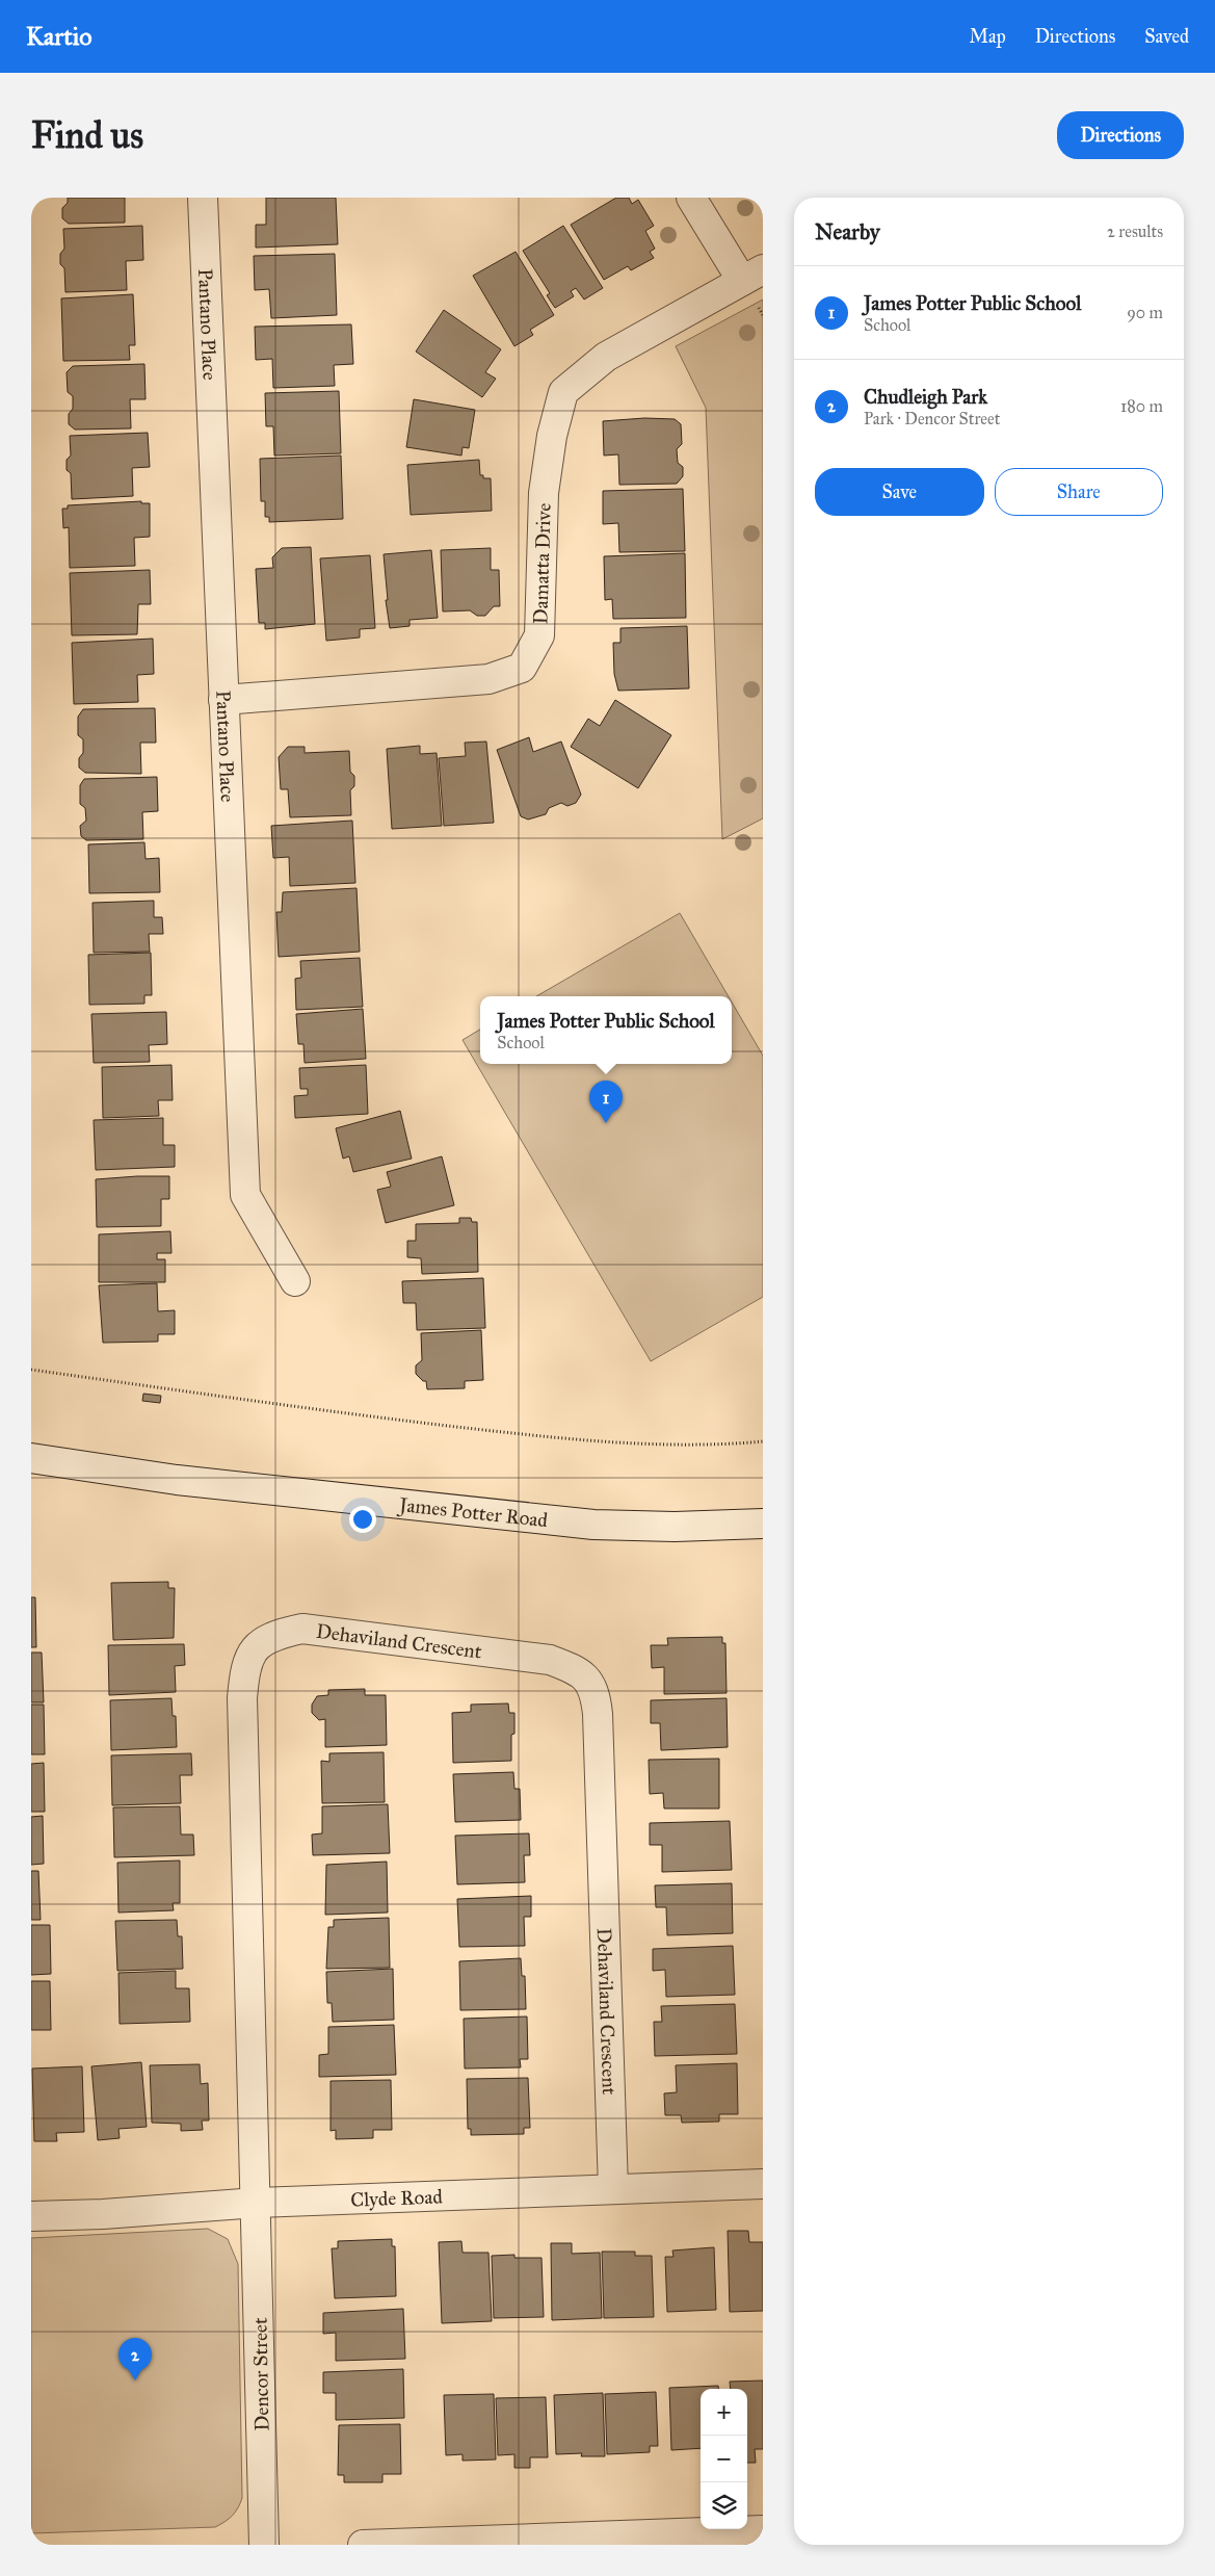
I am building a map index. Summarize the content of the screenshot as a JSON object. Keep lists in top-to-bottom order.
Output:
{
  "streets": {
    "street": [
      "Pantano Place",
      "Damatta Drive",
      "James Potter Road",
      "Dehaviland Crescent",
      "Clyde Road",
      "Dencor Street"
    ]
  },
  "crossings": [
    ["Pantano Place", "Damatta Drive"],
    ["Dehaviland Crescent", "Clyde Road"],
    ["Dehaviland Crescent", "Dencor Street"],
    ["Clyde Road", "Dencor Street"]
  ],
  "page": {
    "header": "Kartio",
    "nav": ["Map", "Directions", "Saved"],
    "buttons": [
      "Directions",
      ["Save", "Share"]
    ],
    "title": "Find us",
    "heading": ["Nearby", "2 results"],
    "list": [
      {
        "mark": "1",
        "name": "James Potter Public School",
        "note": "School",
        "value": "90 m"
      },
      {
        "mark": "2",
        "name": "Chudleigh Park",
        "note": "Park · Dencor Street",
        "value": "180 m"
      }
    ],
    "popup": ["James Potter Public School", "School"],
    "pins": ["1", "2"],
    "map_buttons": ["+", "−"]
  }
}
